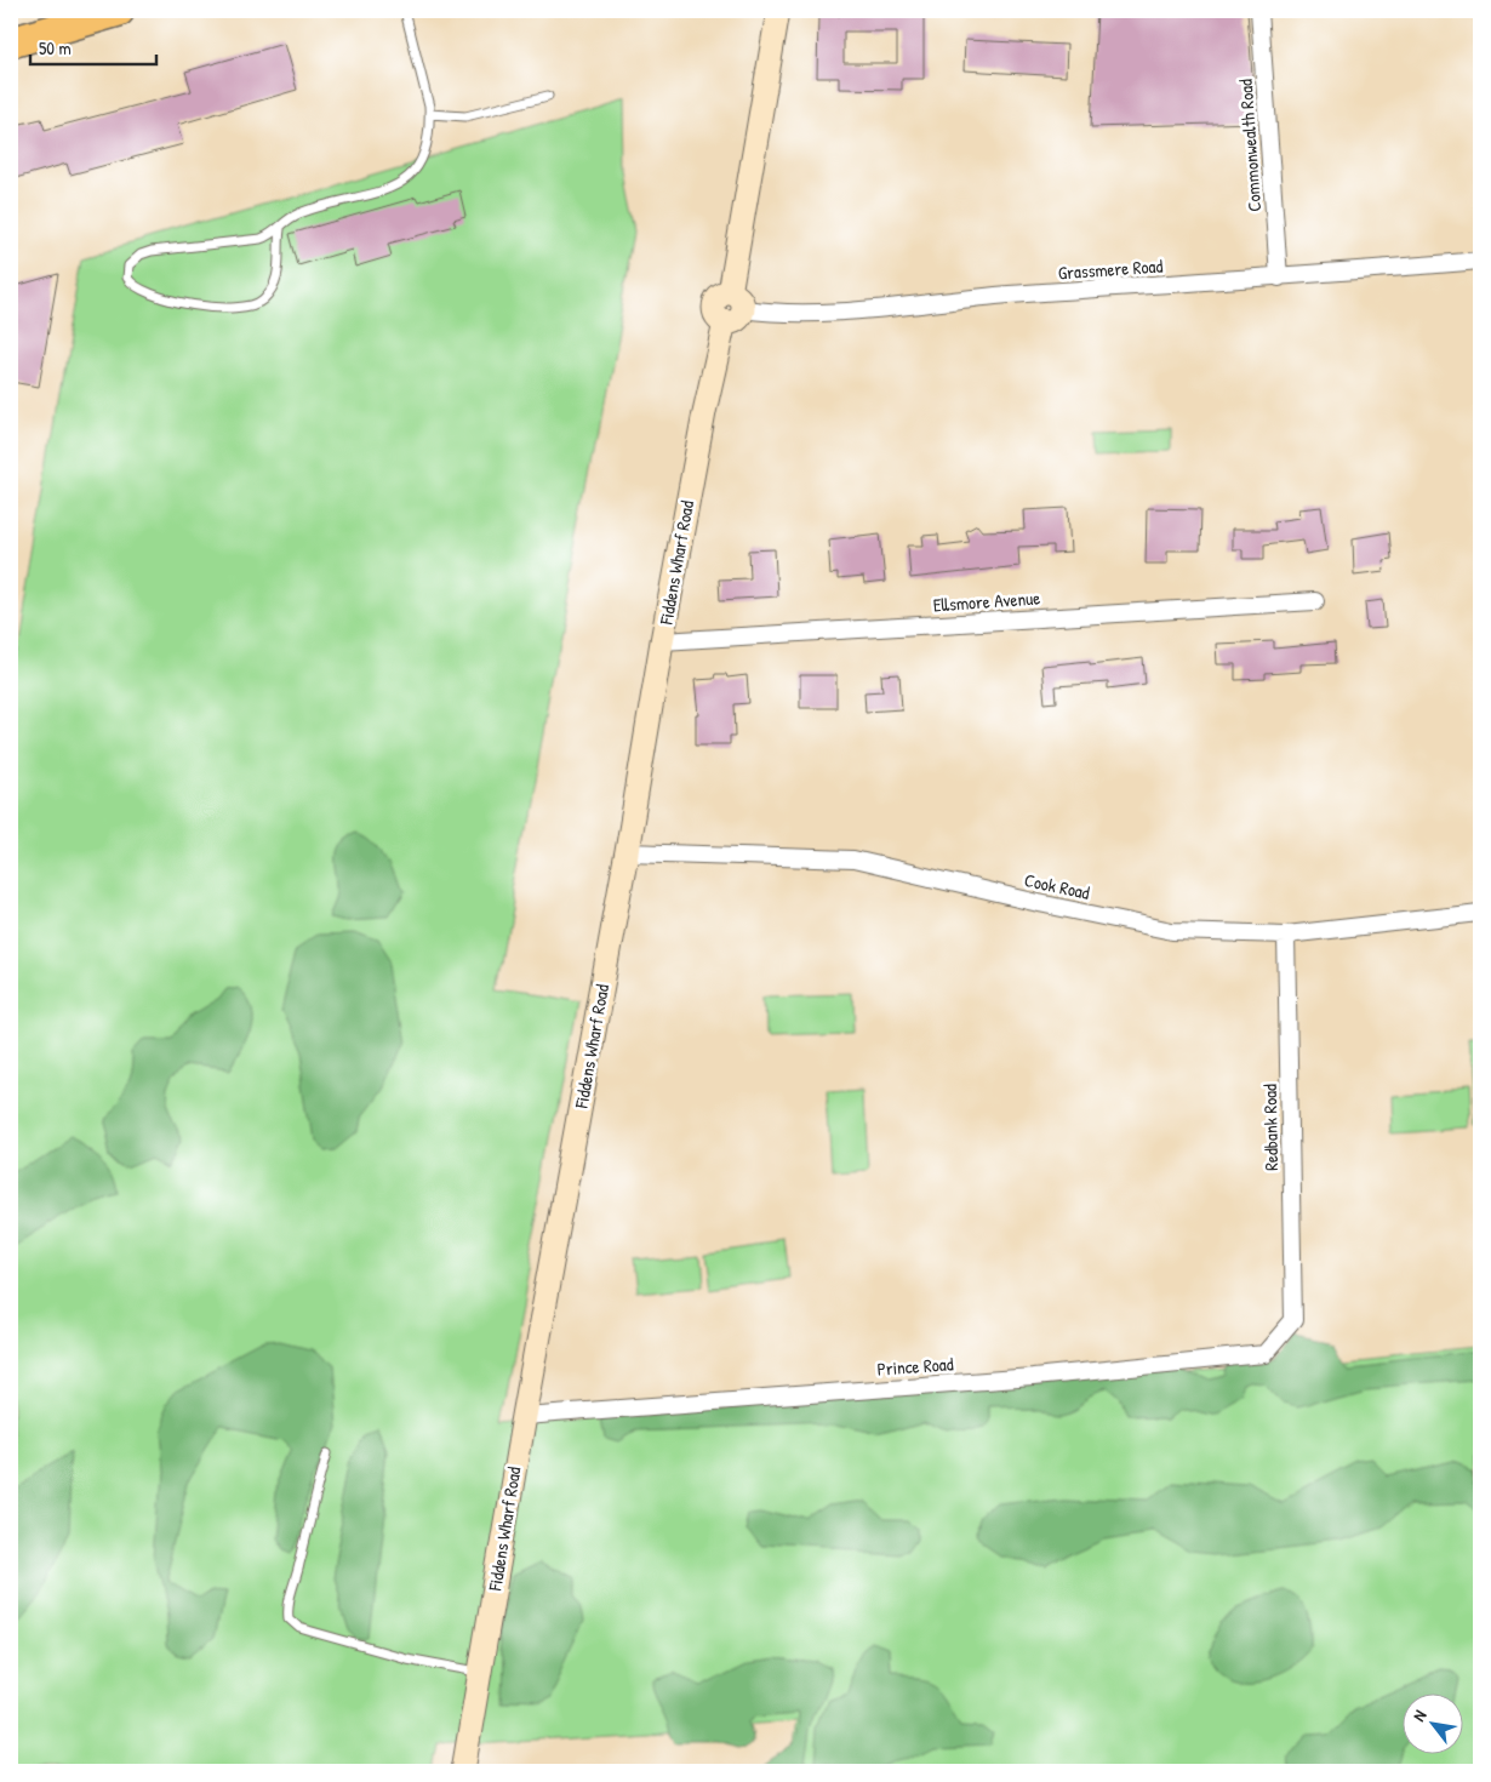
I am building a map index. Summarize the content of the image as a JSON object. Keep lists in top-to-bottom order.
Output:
{
  "streets": {
    "street": [
      "Commonwealth Road",
      "Grassmere Road",
      "Fiddens Wharf Road",
      "Ellsmore Avenue",
      "Cook Road",
      "Redbank Road",
      "Prince Road"
    ]
  },
  "crossings": [
    ["Commonwealth Road", "Grassmere Road"],
    ["Grassmere Road", "Fiddens Wharf Road"],
    ["Fiddens Wharf Road", "Ellsmore Avenue"],
    ["Fiddens Wharf Road", "Cook Road"],
    ["Fiddens Wharf Road", "Prince Road"],
    ["Cook Road", "Redbank Road"],
    ["Redbank Road", "Prince Road"]
  ],
  "scale_bar": "50 m",
  "north": "top left"
}
